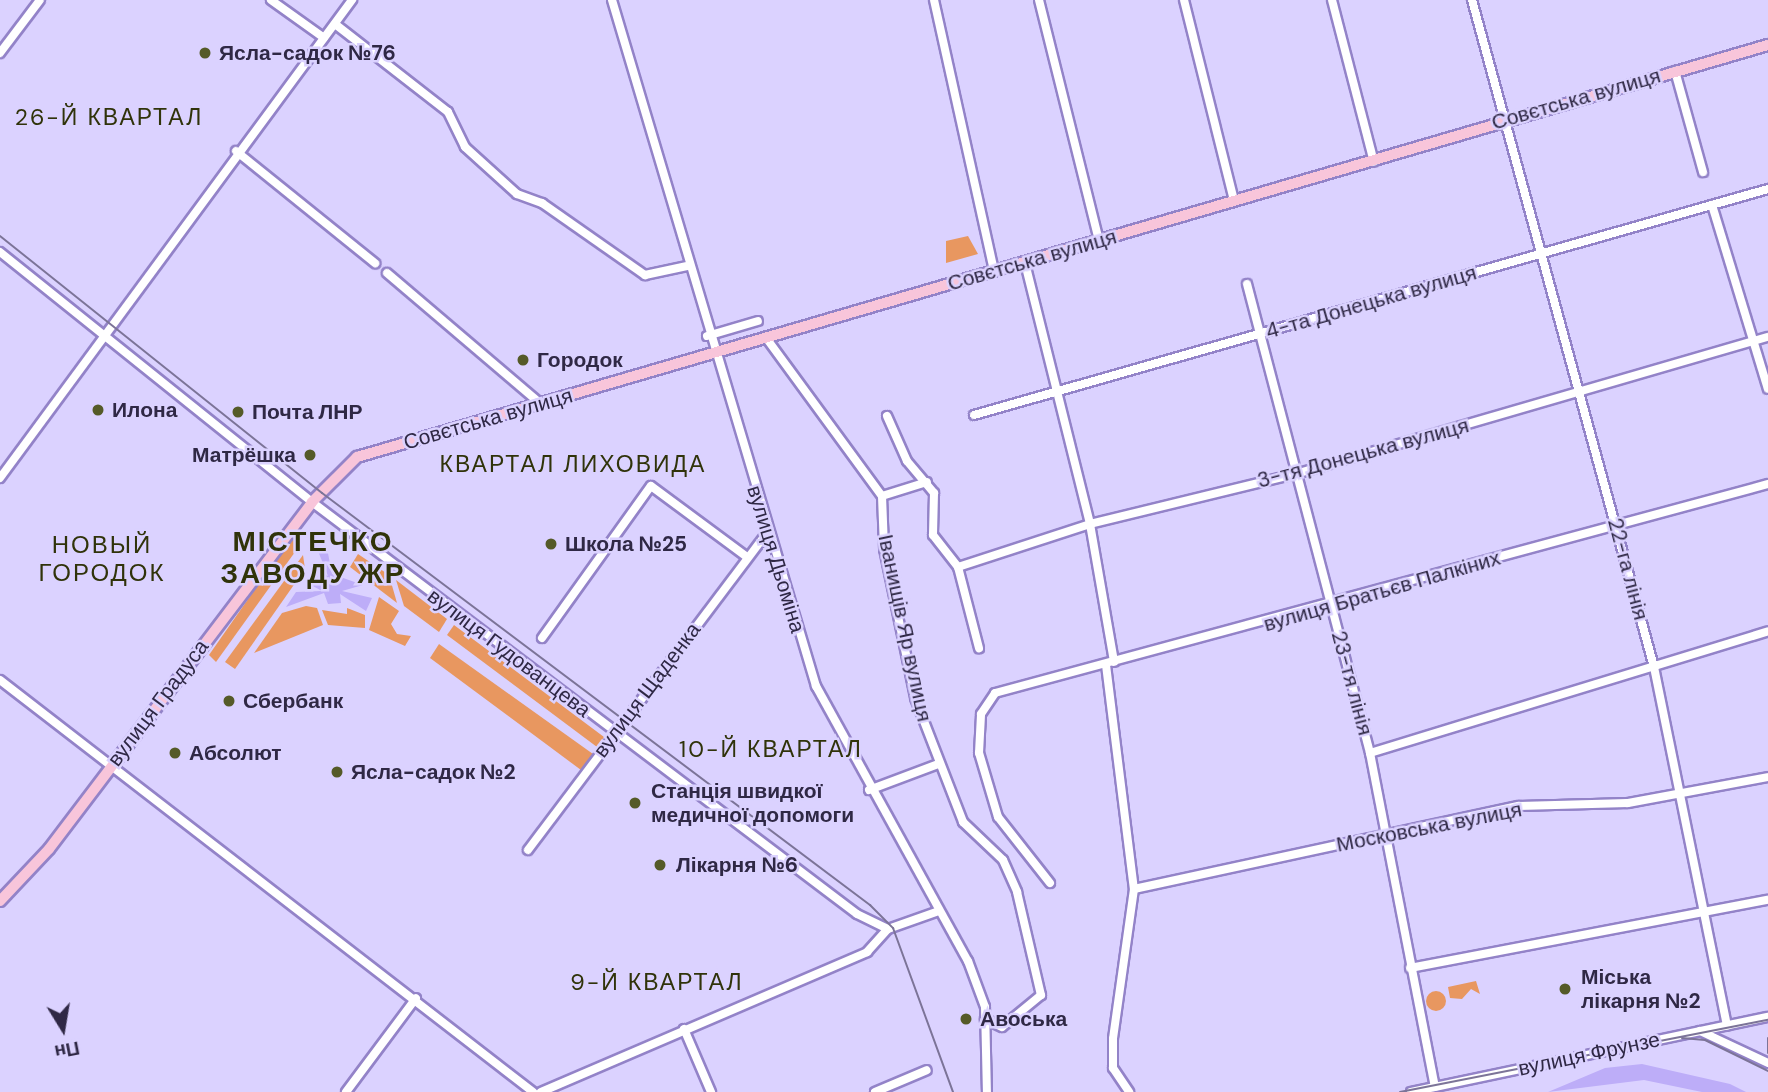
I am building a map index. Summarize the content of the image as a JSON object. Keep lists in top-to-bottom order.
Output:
{
  "streets": {
    "main road": ["Совєтська вулиця", "вулиця Градуса"],
    "street": [
      "4-та Донецька вулиця",
      "3-тя Донецька вулиця",
      "вулиця Дьоміна",
      "22-га лінія",
      "вулиця Братьєв Палкіних",
      "Іванищів Яр вулиця",
      "вулиця Гудованцева",
      "23-тя лінія",
      "вулиця Щаденка",
      "Московська вулиця",
      "вулиця Фрунзе"
    ]
  },
  "crossings": [
    ["Совєтська вулиця", "вулиця Дьоміна"],
    ["Совєтська вулиця", "22-га лінія"],
    ["Совєтська вулиця", "вулиця Гудованцева"],
    ["Совєтська вулиця", "вулиця Градуса"],
    ["4-та Донецька вулиця", "22-га лінія"],
    ["4-та Донецька вулиця", "23-тя лінія"],
    ["3-тя Донецька вулиця", "22-га лінія"],
    ["3-тя Донецька вулиця", "23-тя лінія"],
    ["вулиця Дьоміна", "Іванищів Яр вулиця"],
    ["вулиця Дьоміна", "вулиця Щаденка"],
    ["22-га лінія", "вулиця Братьєв Палкіних"],
    ["22-га лінія", "Московська вулиця"],
    ["22-га лінія", "вулиця Фрунзе"],
    ["вулиця Братьєв Палкіних", "23-тя лінія"],
    ["вулиця Гудованцева", "вулиця Щаденка"],
    ["вулиця Гудованцева", "вулиця Градуса"],
    ["23-тя лінія", "Московська вулиця"],
    ["23-тя лінія", "вулиця Фрунзе"]
  ],
  "districts": [
    "26-Й КВАРТАЛ",
    "КВАРТАЛ ЛИХОВИДА",
    "МІСТЕЧКО ЗАВОДУ ЖР",
    "НОВЫЙ ГОРОДОК",
    "10-Й КВАРТАЛ",
    "9-Й КВАРТАЛ"
  ],
  "places": [
    "Ясла-садок №76",
    "Городок",
    "Илона",
    "Почта ЛНР",
    "Матрёшка",
    "Школа №25",
    "Сбербанк",
    "Абсолют",
    "Ясла-садок №2",
    "Станція швидкої медичної допомоги",
    "Лікарня №6",
    "Міська лікарня №2",
    "Авоська"
  ],
  "north": "bottom"
}
